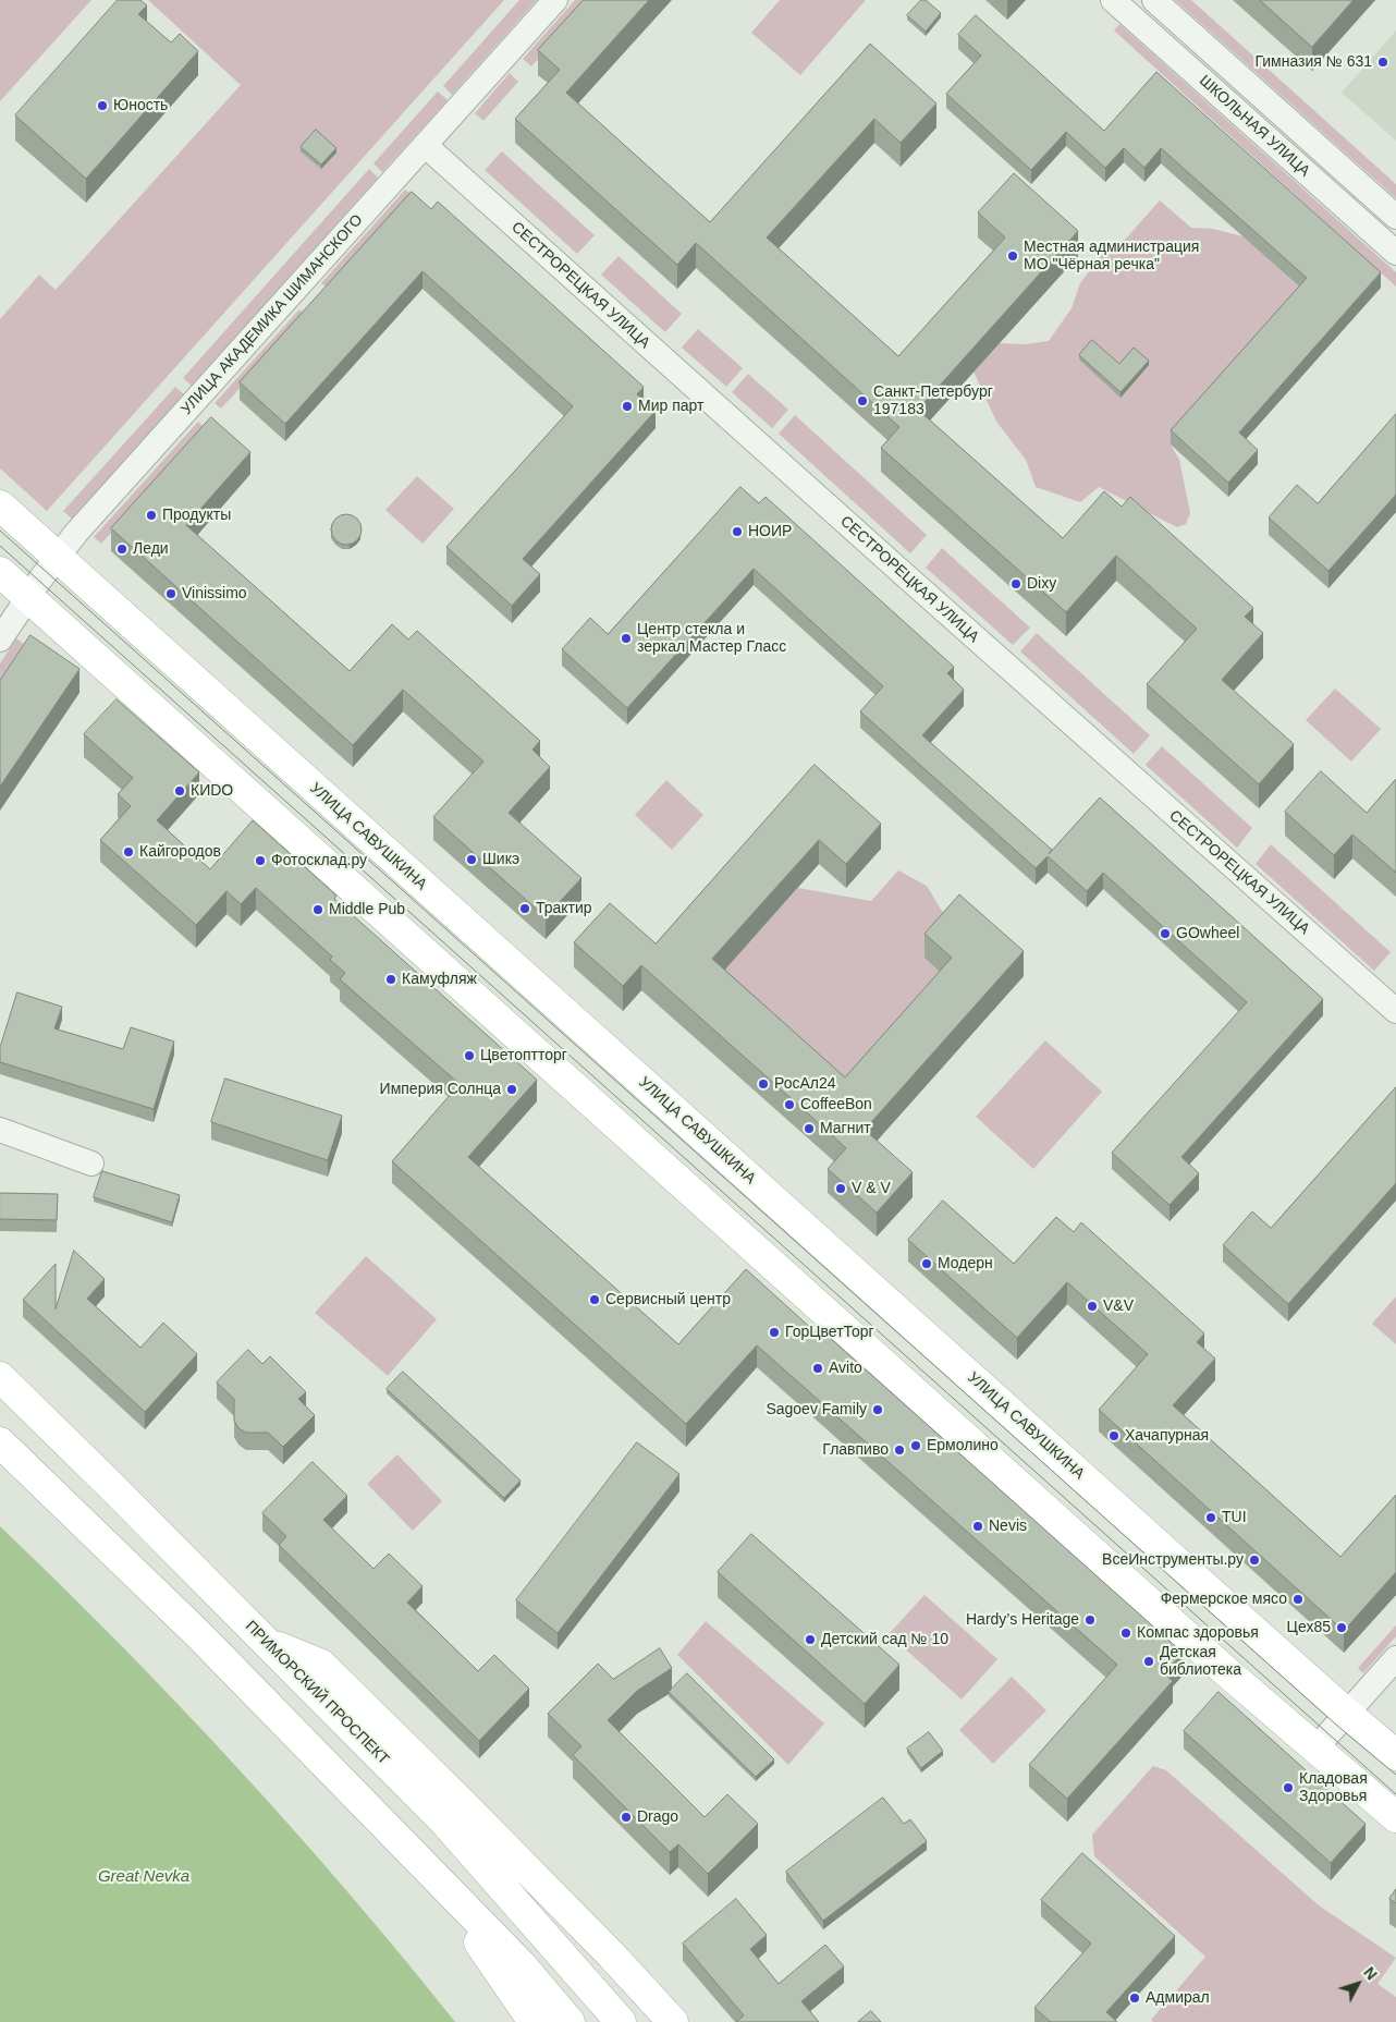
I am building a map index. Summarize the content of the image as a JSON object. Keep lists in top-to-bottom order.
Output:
{
  "streets": {
    "main road": ["УЛИЦА САВУШКИНА", "ПРИМОРСКИЙ ПРОСПЕКТ"],
    "street": ["ШКОЛЬНАЯ УЛИЦА", "СЕСТРОРЕЦКАЯ УЛИЦА", "УЛИЦА АКАДЕМИКА ШИМАНСКОГО"]
  },
  "crossings": [
    ["СЕСТРОРЕЦКАЯ УЛИЦА", "УЛИЦА АКАДЕМИКА ШИМАНСКОГО"],
    ["УЛИЦА АКАДЕМИКА ШИМАНСКОГО", "УЛИЦА САВУШКИНА"]
  ],
  "water": ["Great Nevka"],
  "places": [
    "Гимназия № 631",
    "Юность",
    "Местная администрация МО \"Чёрная речка\"",
    "Санкт-Петербург 197183",
    "Мир парт",
    "Продукты",
    "НОИР",
    "Леди",
    "Dixy",
    "Vinissimo",
    "Центр стекла и зеркал Мастер Гласс",
    "КИDO",
    "Кайгородов",
    "Шикэ",
    "Фотосклад.ру",
    "Трактир",
    "Middle Pub",
    "GOwheel",
    "Камуфляж",
    "Цветоптторг",
    "РосАл24",
    "Империя Солнца",
    "CoffeeBon",
    "Магнит",
    "V & V",
    "Модерн",
    "Сервисный центр",
    "V&V",
    "ГорЦветТорг",
    "Avito",
    "Sagoev Family",
    "Хачапурная",
    "Ермолино",
    "Главпиво",
    "TUI",
    "Nevis",
    "ВсеИнструменты.ру",
    "Фермерское мясо",
    "Hardy’s Heritage",
    "Цех85",
    "Компас здоровья",
    "Детский сад № 10",
    "Детская библиотека",
    "Кладовая Здоровья",
    "Drago",
    "Адмирал"
  ],
  "north": "top right"
}
